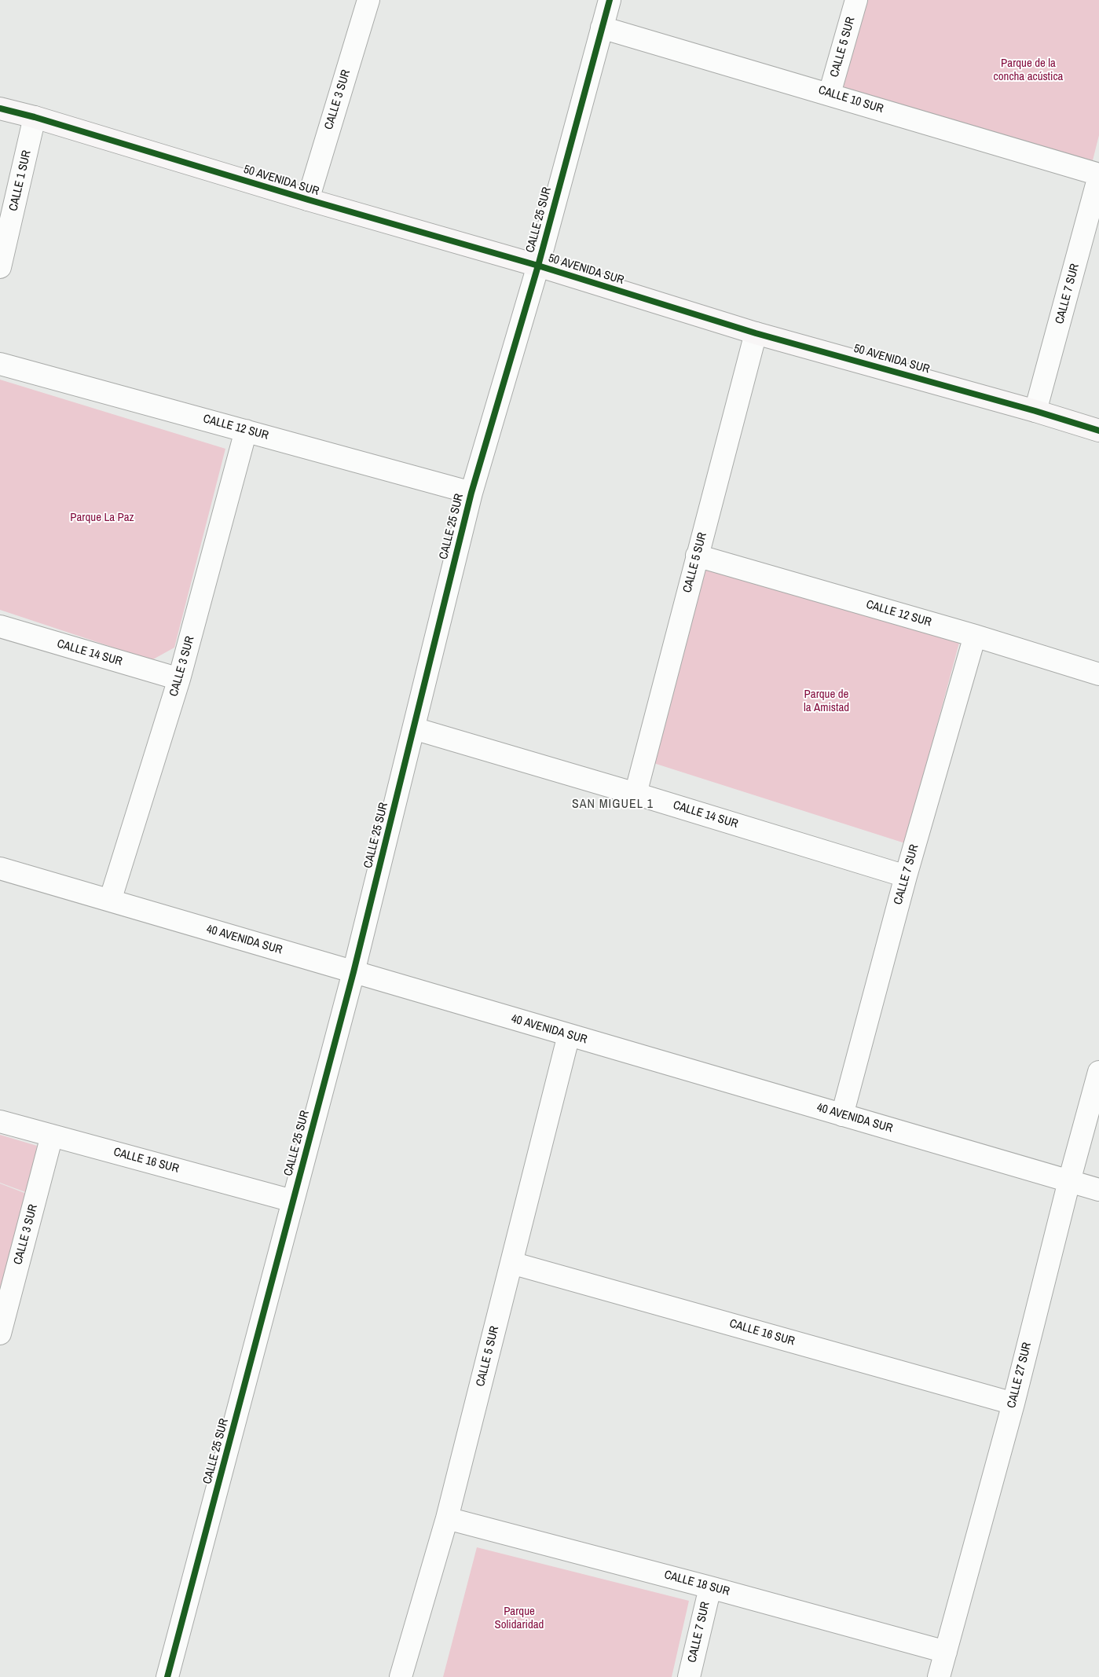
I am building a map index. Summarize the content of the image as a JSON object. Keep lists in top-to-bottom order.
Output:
{
  "streets": {
    "street": [
      "CALLE 5 SUR",
      "CALLE 3 SUR",
      "CALLE 10 SUR",
      "CALLE 1 SUR",
      "50 AVENIDA SUR",
      "CALLE 25 SUR",
      "CALLE 7 SUR",
      "CALLE 12 SUR",
      "CALLE 14 SUR",
      "40 AVENIDA SUR",
      "CALLE 16 SUR",
      "CALLE 27 SUR",
      "CALLE 18 SUR"
    ]
  },
  "crossings": [
    ["CALLE 5 SUR", "CALLE 10 SUR"],
    ["CALLE 5 SUR", "50 AVENIDA SUR"],
    ["CALLE 5 SUR", "CALLE 12 SUR"],
    ["CALLE 5 SUR", "CALLE 14 SUR"],
    ["CALLE 5 SUR", "40 AVENIDA SUR"],
    ["CALLE 5 SUR", "CALLE 16 SUR"],
    ["CALLE 5 SUR", "CALLE 18 SUR"],
    ["CALLE 3 SUR", "50 AVENIDA SUR"],
    ["CALLE 3 SUR", "CALLE 12 SUR"],
    ["CALLE 3 SUR", "CALLE 14 SUR"],
    ["CALLE 3 SUR", "40 AVENIDA SUR"],
    ["CALLE 3 SUR", "CALLE 16 SUR"],
    ["CALLE 10 SUR", "CALLE 25 SUR"],
    ["CALLE 10 SUR", "CALLE 7 SUR"],
    ["CALLE 1 SUR", "50 AVENIDA SUR"],
    ["50 AVENIDA SUR", "CALLE 25 SUR"],
    ["50 AVENIDA SUR", "CALLE 7 SUR"],
    ["CALLE 25 SUR", "CALLE 12 SUR"],
    ["CALLE 25 SUR", "CALLE 14 SUR"],
    ["CALLE 25 SUR", "40 AVENIDA SUR"],
    ["CALLE 25 SUR", "CALLE 16 SUR"],
    ["CALLE 7 SUR", "CALLE 12 SUR"],
    ["CALLE 7 SUR", "CALLE 14 SUR"],
    ["CALLE 7 SUR", "40 AVENIDA SUR"],
    ["CALLE 7 SUR", "CALLE 18 SUR"],
    ["40 AVENIDA SUR", "CALLE 27 SUR"],
    ["CALLE 16 SUR", "CALLE 27 SUR"],
    ["CALLE 27 SUR", "CALLE 18 SUR"]
  ],
  "districts": ["SAN MIGUEL 1"],
  "parks": [
    "Parque de la concha acústica",
    "Parque La Paz",
    "Parque de la Amistad",
    "Parque Solidaridad"
  ]
}
